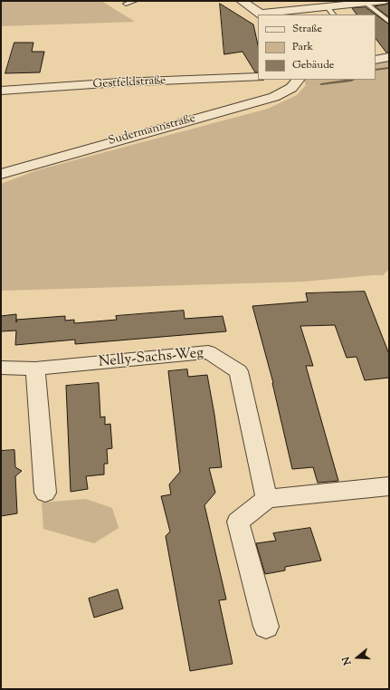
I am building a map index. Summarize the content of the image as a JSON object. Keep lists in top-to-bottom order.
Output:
{
  "streets": {
    "street": ["Gestfeldstraße", "Sudermannstraße", "Nelly-Sachs-Weg"]
  },
  "legend": ["Straße", "Park", "Gebäude"],
  "north": "left"
}
